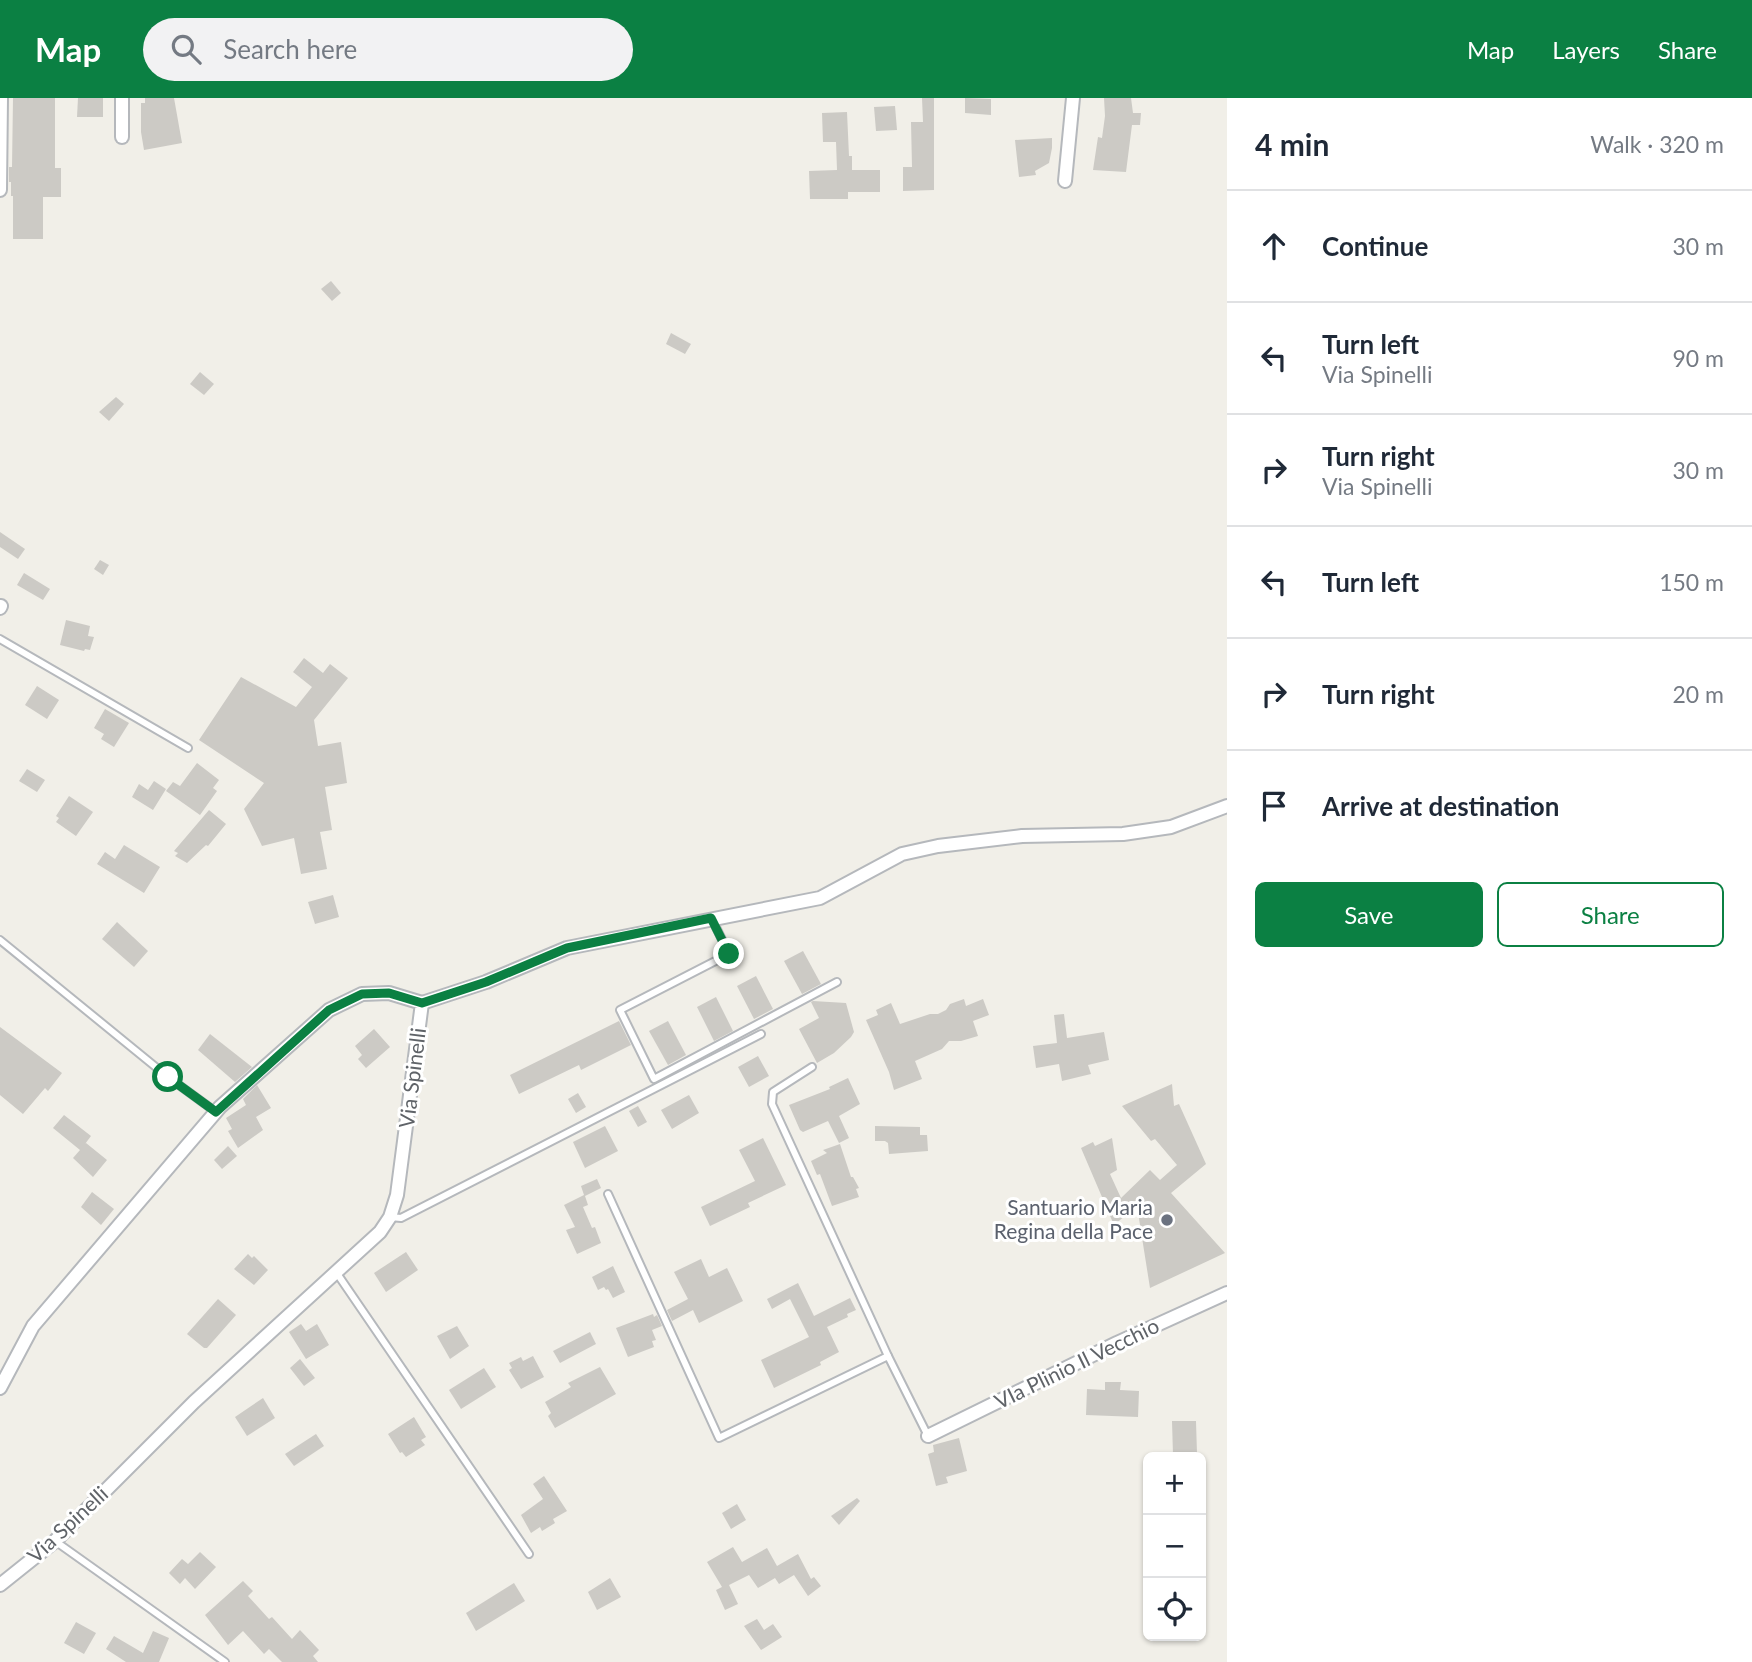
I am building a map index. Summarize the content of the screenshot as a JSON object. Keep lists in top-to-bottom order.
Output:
{
  "streets": {
    "street": ["Via Spinelli", "VIa Plinio Il Vecchio"]
  },
  "places": ["Santuario Maria Regina della Pace"],
  "page": {
    "header": "Map",
    "search": "Search here",
    "nav": ["Map", "Layers", "Share"],
    "heading": ["4 min", "Walk · 320 m"],
    "list": [
      ["Continue", "30 m"],
      ["Turn left", "Via Spinelli", "90 m"],
      ["Turn right", "Via Spinelli", "30 m"],
      ["Turn left", "150 m"],
      ["Turn right", "20 m"],
      "Arrive at destination"
    ],
    "buttons": ["Save", "Share"],
    "map_buttons": ["+", "−"]
  }
}
